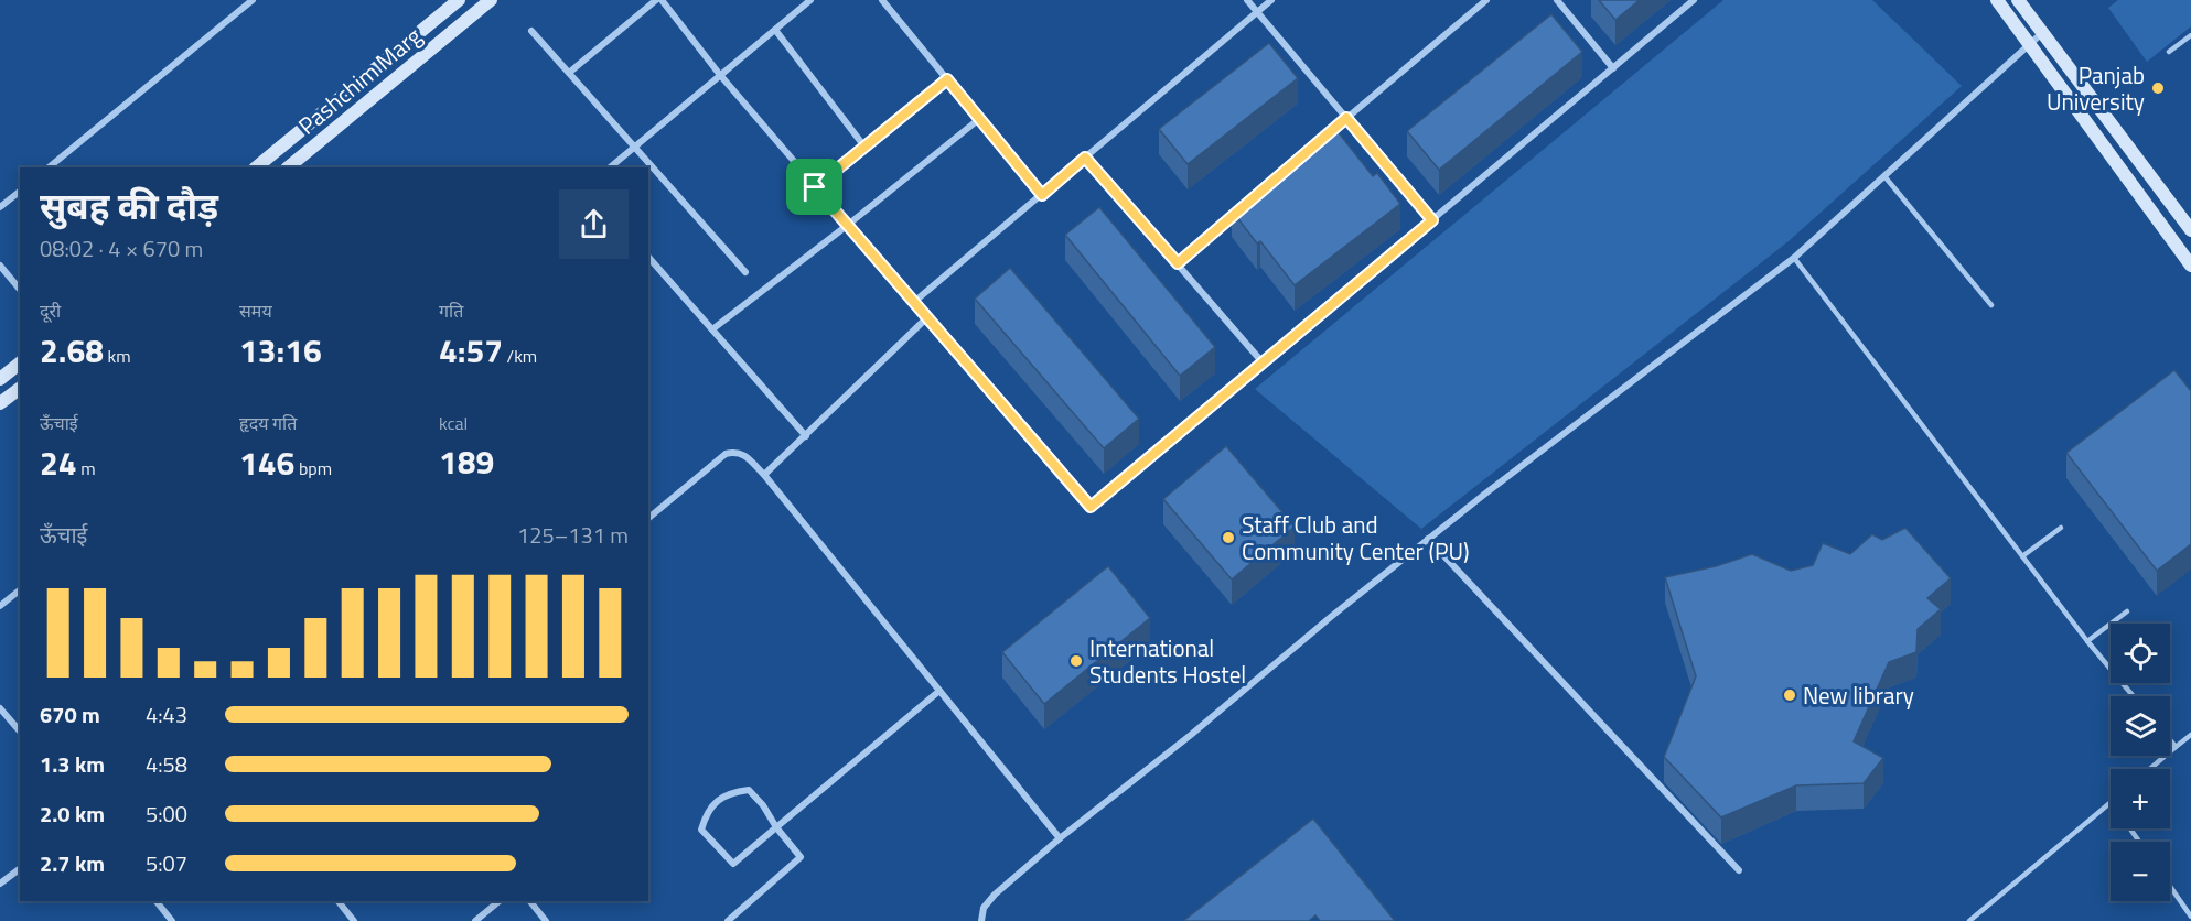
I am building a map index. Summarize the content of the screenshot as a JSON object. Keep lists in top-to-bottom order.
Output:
{
  "streets": {
    "main road": ["Pashchim Marg"]
  },
  "places": [
    "Panjab University",
    "Staff Club and Community Center (PU)",
    "International Students Hostel",
    "New library"
  ],
  "page": {
    "heading": ["सुबह की दौड़", "08:02 · 4 × 670 m"],
    "stats": [
      ["दूरी", "2.68 km"],
      ["समय", "13:16"],
      ["गति", "4:57 /km"],
      ["ऊँचाई", "24 m"],
      ["हृदय गति", "146 bpm"],
      ["kcal", "189"]
    ],
    "chart": ["ऊँचाई", "125–131 m"],
    "map_buttons": ["+", "−"],
    "list": [
      {
        "name": "670 m",
        "note": "4:43"
      },
      {
        "name": "1.3 km",
        "note": "4:58"
      },
      {
        "name": "2.0 km",
        "note": "5:00"
      },
      {
        "name": "2.7 km",
        "note": "5:07"
      }
    ]
  }
}
